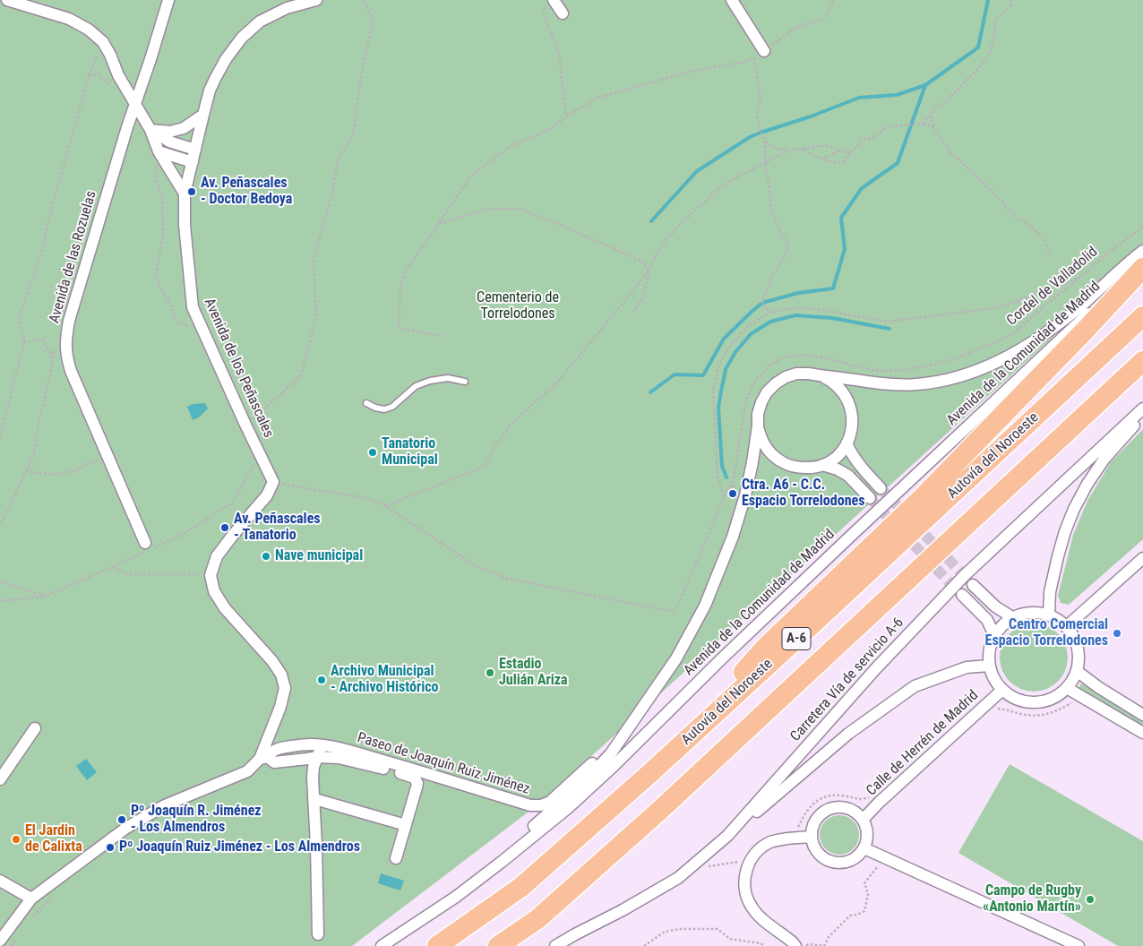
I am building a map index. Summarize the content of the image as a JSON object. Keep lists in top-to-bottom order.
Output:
{
  "streets": {
    "highway": ["Autovía del Noroeste", "A-6"],
    "street": [
      "Avenida de las Rozuelas",
      "Avenida de la Comunidad de Madrid",
      "Avenida de los Peñascales",
      "Carretera Vía de servicio A-6",
      "Calle de Herrén de Madrid",
      "Paseo de Joaquín Ruiz Jiménez"
    ],
    "path": ["Cordel de Valladolid"]
  },
  "parks": ["Cementerio de Torrelodones"],
  "places": [
    "Av. Peñascales - Doctor Bedoya",
    "Tanatorio Municipal",
    "Ctra. A6 - C.C. Espacio Torrelodones",
    "Av. Peñascales - Tanatorio",
    "Nave municipal",
    "Centro Comercial Espacio Torrelodones",
    "Estadio Julián Ariza",
    "Archivo Municipal - Archivo Histórico",
    "Pº Joaquín R. Jiménez - Los Almendros",
    "El Jardin de Calixta",
    "Pº Joaquín Ruiz Jiménez - Los Almendros",
    "Campo de Rugby «Antonio Martín»"
  ]
}
